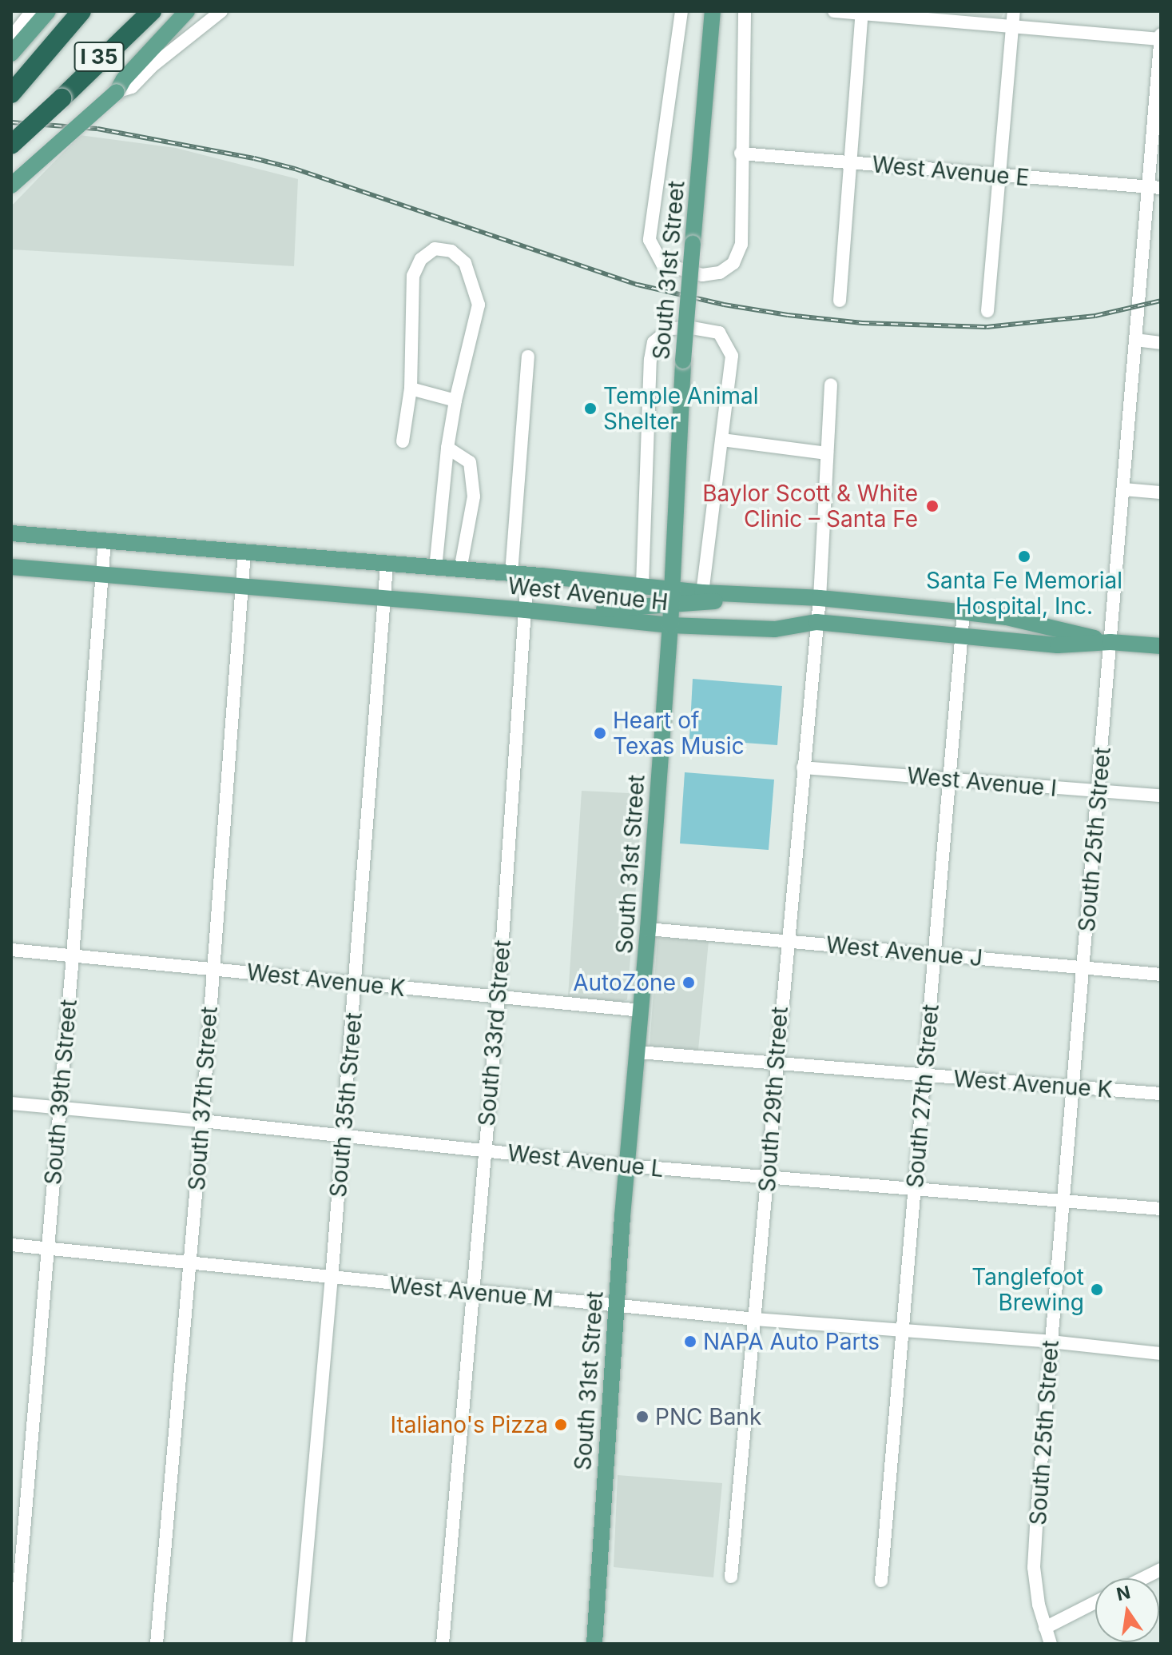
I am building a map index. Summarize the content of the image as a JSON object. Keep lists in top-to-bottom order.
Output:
{
  "streets": {
    "highway": ["I 35"],
    "main road": ["South 31st Street", "West Avenue H"],
    "street": [
      "West Avenue E",
      "West Avenue I",
      "South 25th Street",
      "West Avenue J",
      "West Avenue K",
      "South 33rd Street",
      "South 39th Street",
      "South 27th Street",
      "South 37th Street",
      "South 29th Street",
      "South 35th Street",
      "West Avenue L",
      "West Avenue M"
    ]
  },
  "crossings": [
    ["West Avenue E", "South 25th Street"],
    ["South 31st Street", "West Avenue H"],
    ["South 31st Street", "West Avenue J"],
    ["South 31st Street", "West Avenue K"],
    ["South 31st Street", "West Avenue L"],
    ["South 31st Street", "West Avenue M"],
    ["West Avenue H", "South 25th Street"],
    ["West Avenue H", "South 33rd Street"],
    ["West Avenue H", "South 39th Street"],
    ["West Avenue H", "South 27th Street"],
    ["West Avenue H", "South 37th Street"],
    ["West Avenue H", "South 29th Street"],
    ["West Avenue H", "South 35th Street"],
    ["West Avenue I", "South 25th Street"],
    ["West Avenue I", "South 27th Street"],
    ["West Avenue I", "South 29th Street"],
    ["South 25th Street", "West Avenue J"],
    ["South 25th Street", "West Avenue K"],
    ["South 25th Street", "West Avenue L"],
    ["South 25th Street", "West Avenue M"],
    ["West Avenue J", "South 27th Street"],
    ["West Avenue J", "South 29th Street"],
    ["West Avenue K", "South 33rd Street"],
    ["West Avenue K", "South 39th Street"],
    ["West Avenue K", "South 27th Street"],
    ["West Avenue K", "South 37th Street"],
    ["West Avenue K", "South 29th Street"],
    ["West Avenue K", "South 35th Street"],
    ["South 33rd Street", "West Avenue L"],
    ["South 33rd Street", "West Avenue M"],
    ["South 39th Street", "West Avenue L"],
    ["South 39th Street", "West Avenue M"],
    ["South 27th Street", "West Avenue L"],
    ["South 27th Street", "West Avenue M"],
    ["South 37th Street", "West Avenue L"],
    ["South 37th Street", "West Avenue M"],
    ["South 29th Street", "West Avenue L"],
    ["South 29th Street", "West Avenue M"],
    ["South 35th Street", "West Avenue L"],
    ["South 35th Street", "West Avenue M"]
  ],
  "places": [
    "Temple Animal Shelter",
    "Baylor Scott & White Clinic – Santa Fe",
    "Santa Fe Memorial Hospital, Inc.",
    "Heart of Texas Music",
    "AutoZone",
    "Tanglefoot Brewing",
    "NAPA Auto Parts",
    "PNC Bank",
    "Italiano's Pizza"
  ],
  "north": "top"
}
